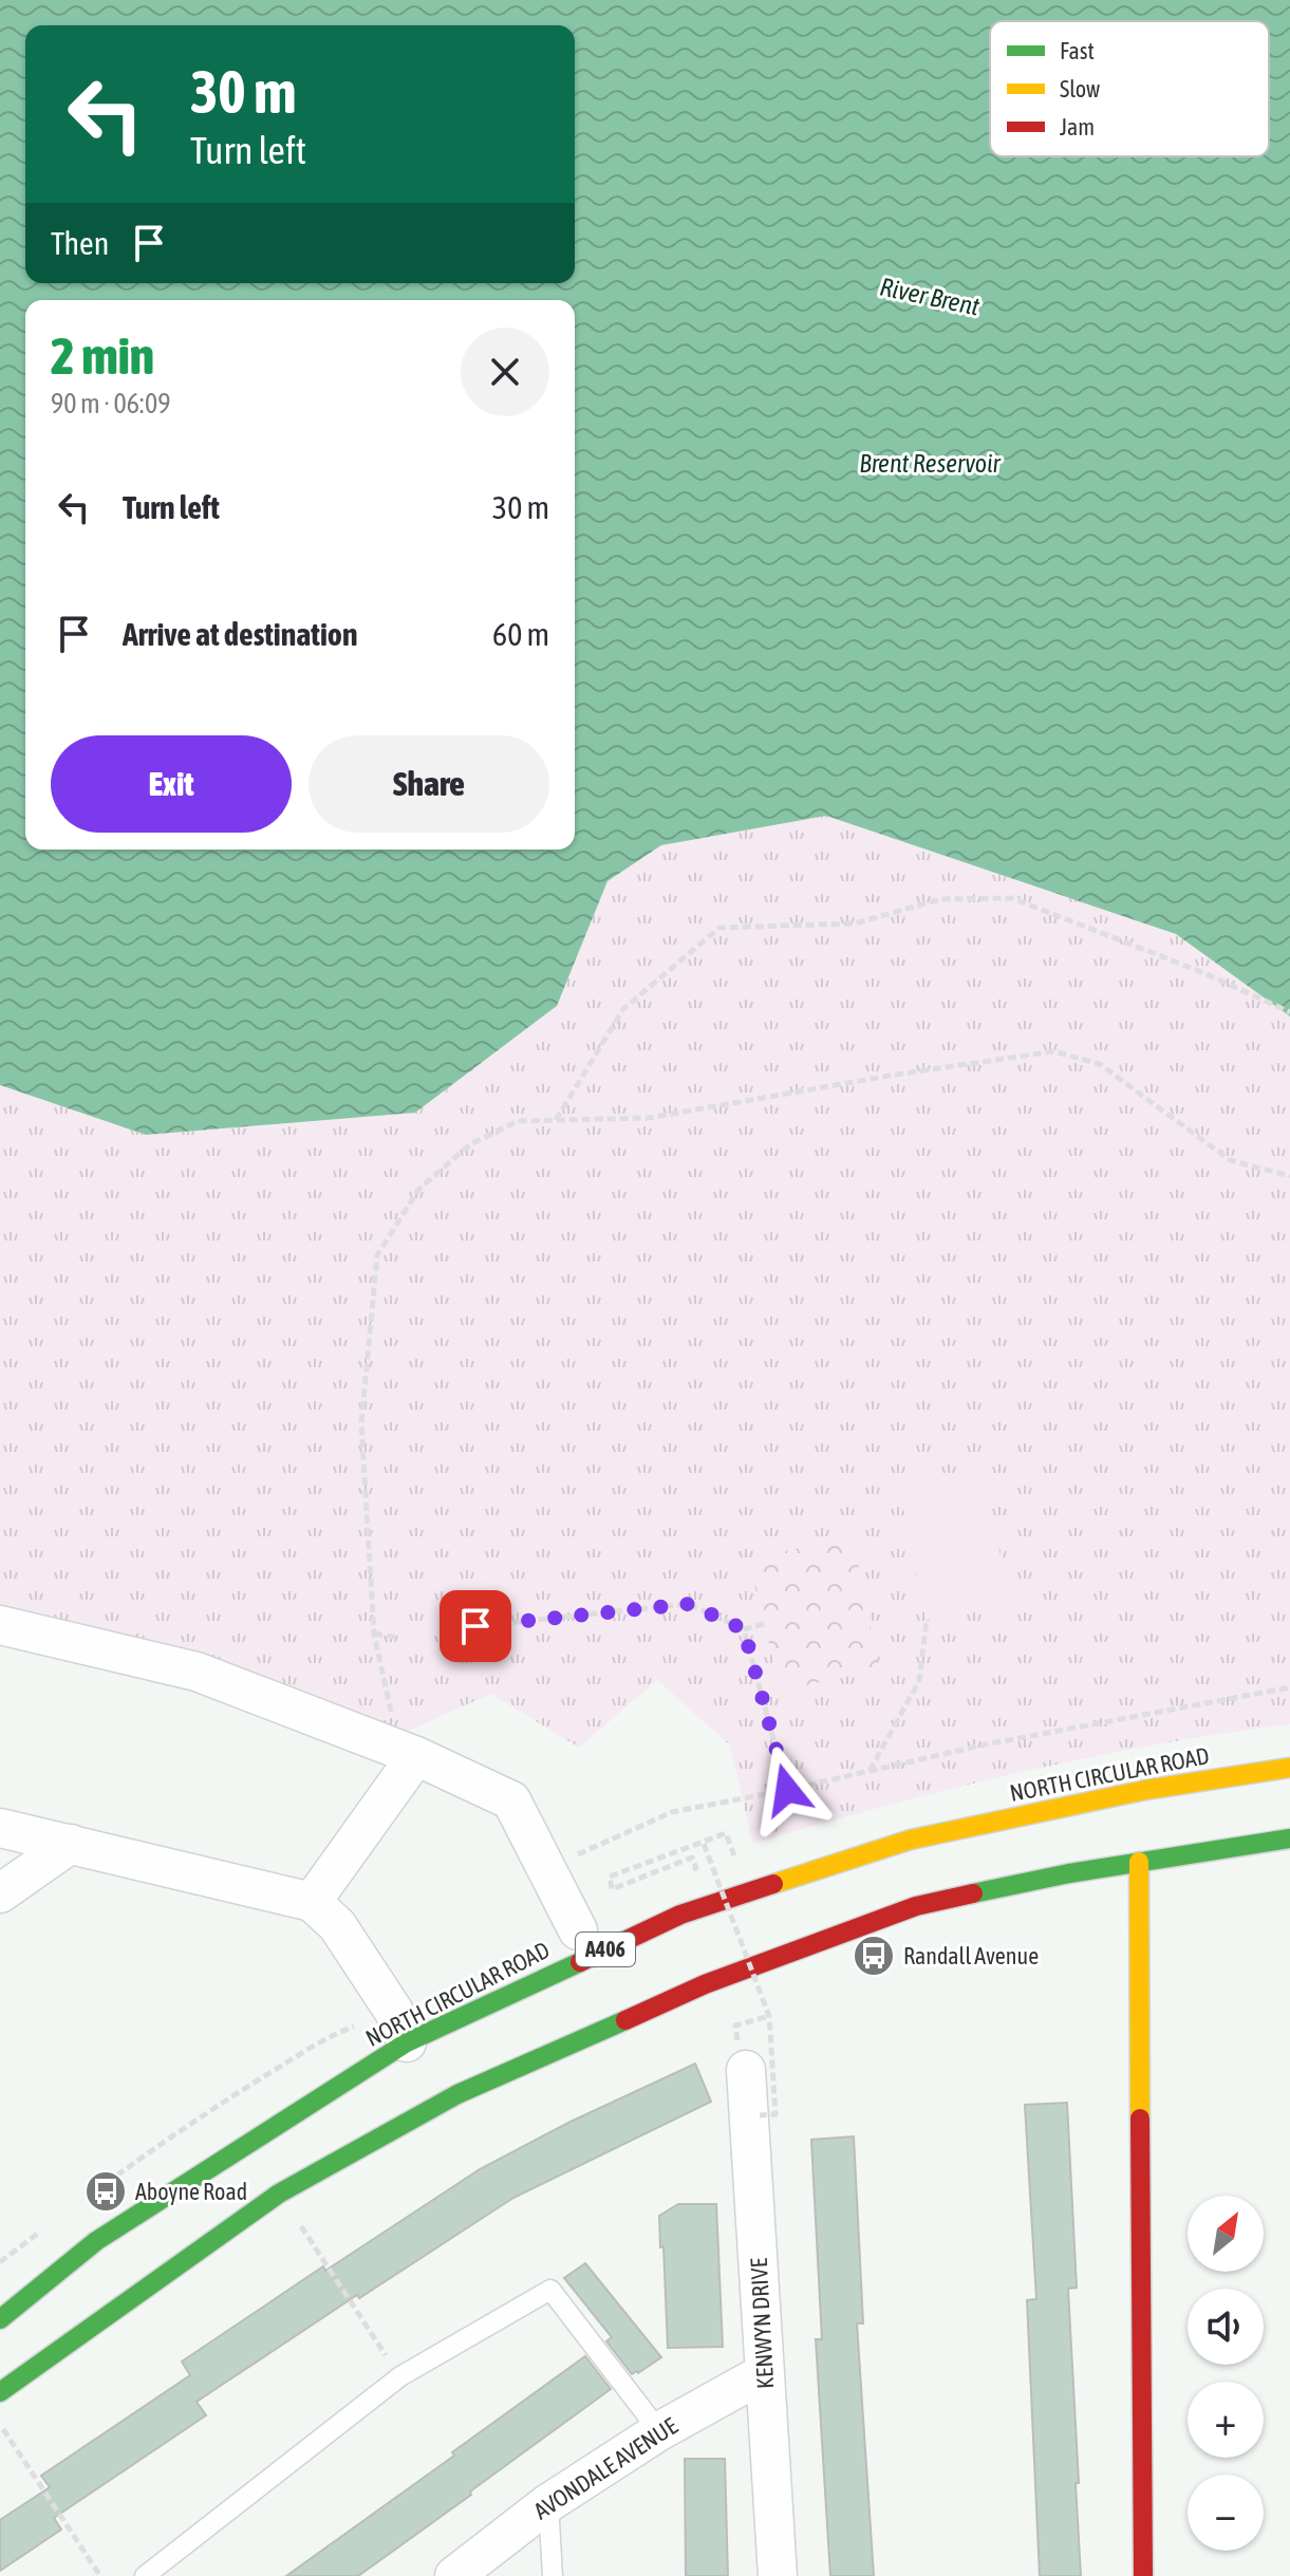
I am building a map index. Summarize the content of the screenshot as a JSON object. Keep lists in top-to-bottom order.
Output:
{
  "streets": {
    "main road": ["NORTH CIRCULAR ROAD", "A406"],
    "street": ["KENWYN DRIVE", "AVONDALE AVENUE"]
  },
  "crossings": [
    ["KENWYN DRIVE", "AVONDALE AVENUE"]
  ],
  "water": ["River Brent", "Brent Reservoir"],
  "places": {
    "bus stop": ["Randall Avenue", "Aboyne Road"]
  },
  "legend": ["Fast", "Slow", "Jam"],
  "north": "top right",
  "page": {
    "turn": ["30 m", "Turn left"],
    "then": "Then",
    "heading": ["2 min", "90 m · 06:09"],
    "list": [
      {
        "name": "Turn left",
        "value": "30 m"
      },
      {
        "name": "Arrive at destination",
        "value": "60 m"
      }
    ],
    "buttons": ["Exit", "Share"],
    "map_buttons": ["+", "−"]
  }
}
